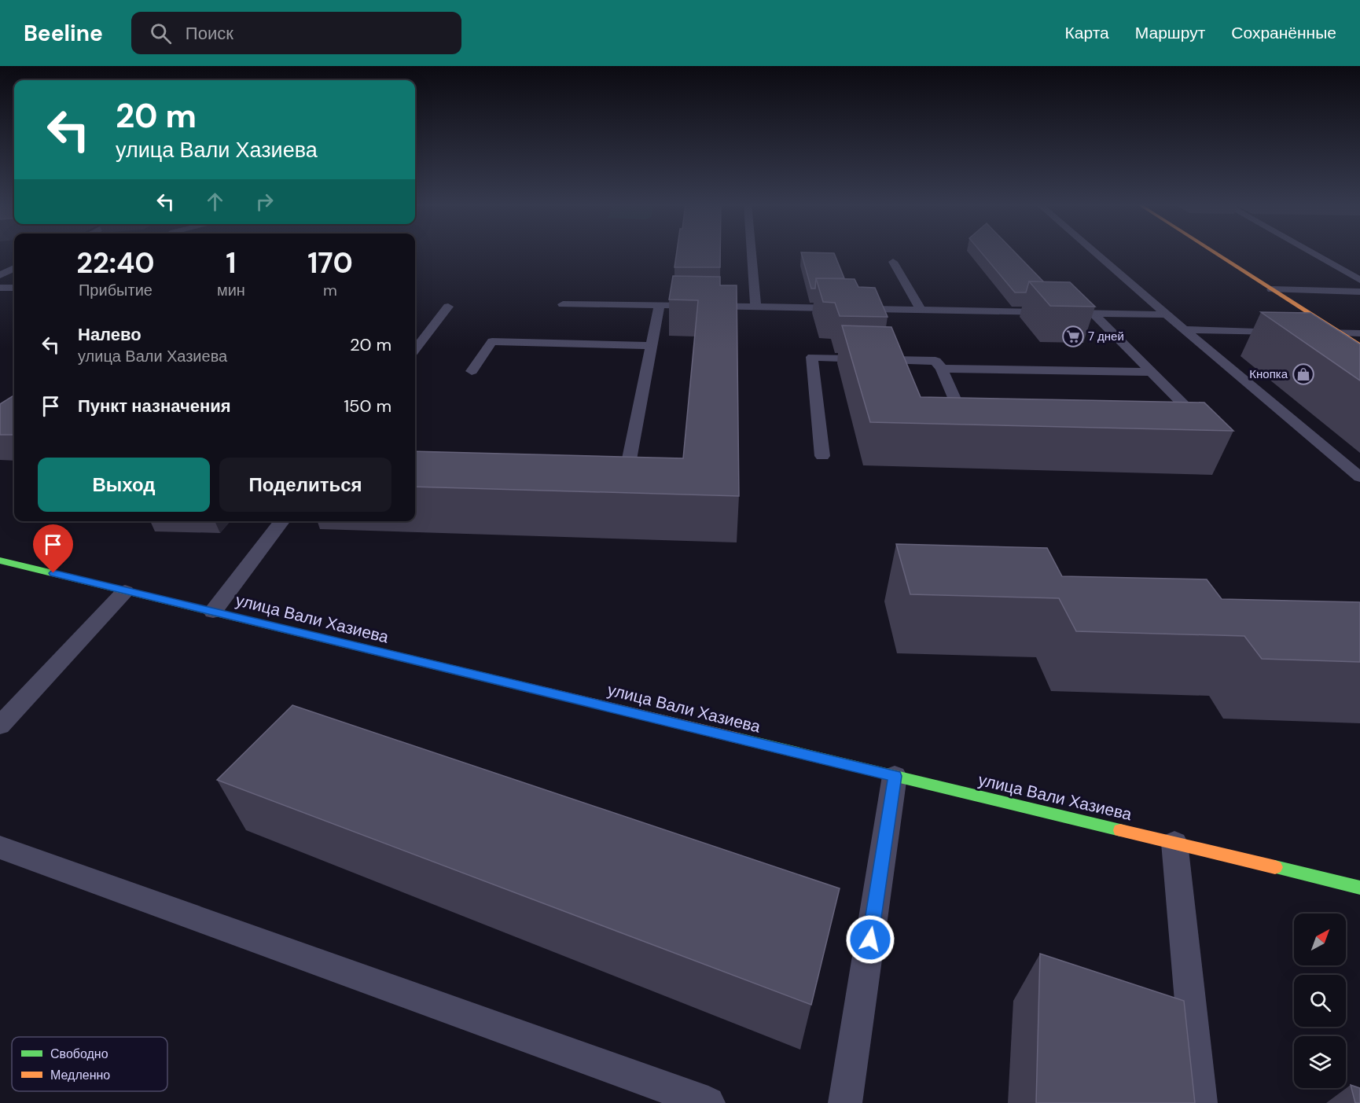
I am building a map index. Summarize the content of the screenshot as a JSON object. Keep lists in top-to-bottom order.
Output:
{
  "streets": {
    "street": ["улица Вали Хазиева"]
  },
  "places": {
    "supermarket": ["7 дней"],
    "shop": ["Кнопка"]
  },
  "legend": ["Свободно", "Медленно"],
  "north": "top right",
  "page": {
    "header": "Beeline",
    "search": "Поиск",
    "nav": ["Карта", "Маршрут", "Сохранённые"],
    "turn": ["20 m", "улица Вали Хазиева"],
    "eta": [
      "22:40",
      "Прибытие",
      "1",
      "мин",
      "170",
      "m"
    ],
    "list": [
      {
        "name": "Налево",
        "note": "улица Вали Хазиева",
        "value": "20 m"
      },
      {
        "name": "Пункт назначения",
        "value": "150 m"
      }
    ],
    "buttons": ["Выход", "Поделиться"]
  }
}
